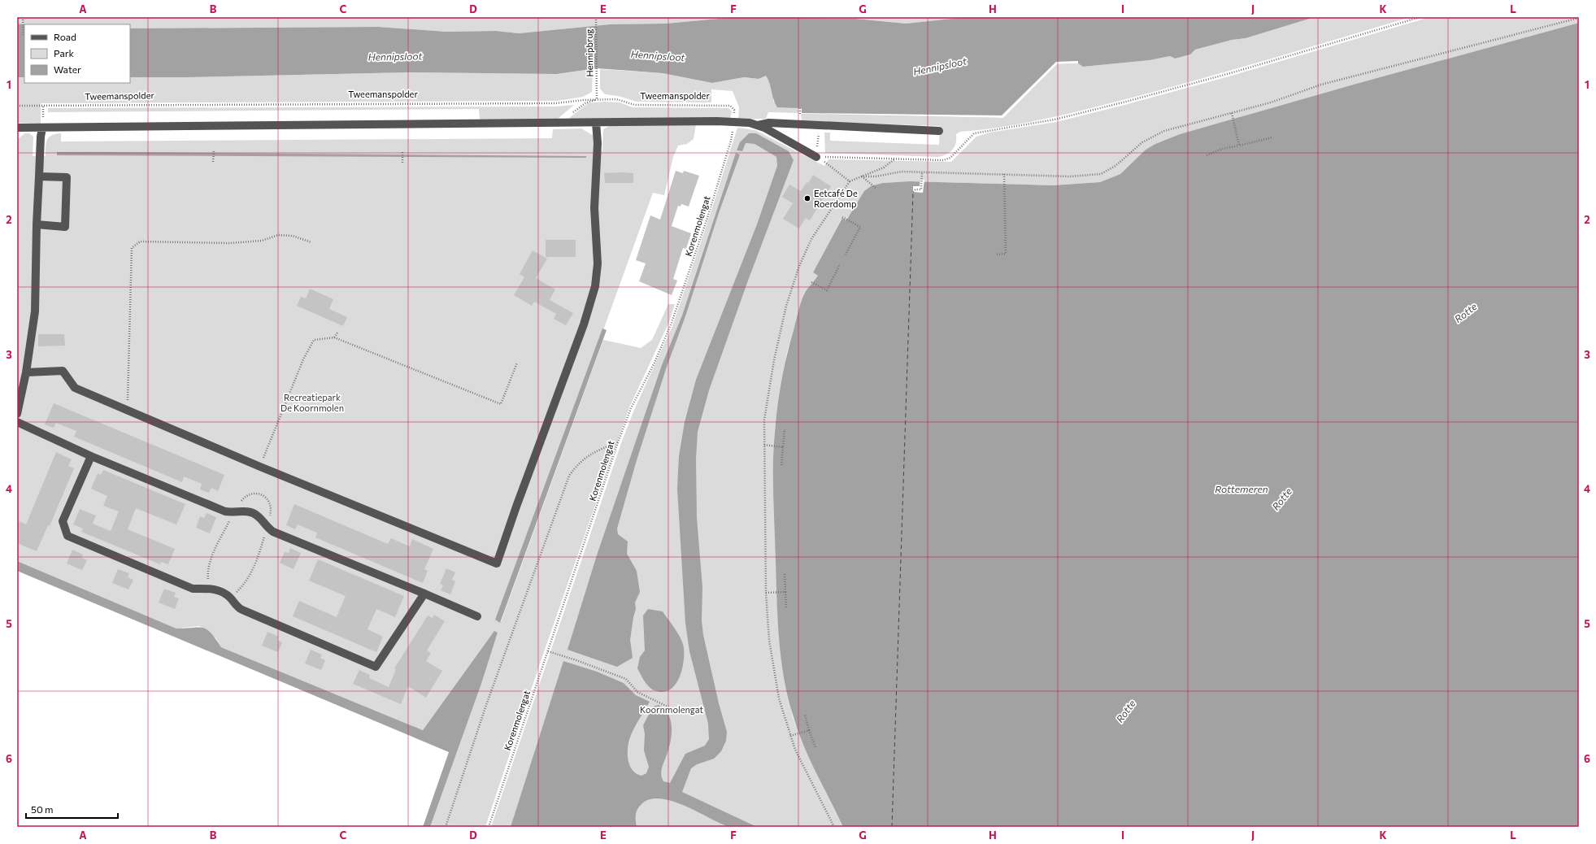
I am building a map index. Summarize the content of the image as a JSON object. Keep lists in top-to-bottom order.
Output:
{
  "streets": {
    "path": ["Hennipbrug", "Tweemanspolder", "Korenmolengat"]
  },
  "crossings": [
    ["Hennipbrug", "Tweemanspolder"],
    ["Tweemanspolder", "Korenmolengat"]
  ],
  "water": ["Hennipsloot", "Rotte", "Rottemeren"],
  "parks": ["Recreatiepark De Koornmolen", "Koornmolengat"],
  "places": ["Eetcafé De Roerdomp"],
  "legend": ["Road", "Park", "Water"],
  "scale_bar": "50 m",
  "grid": {
    "columns": [
      "A",
      "B",
      "C",
      "D",
      "E",
      "F",
      "G",
      "H",
      "I",
      "J",
      "K",
      "L"
    ],
    "rows": [
      "1",
      "2",
      "3",
      "4",
      "5",
      "6"
    ]
  }
}
